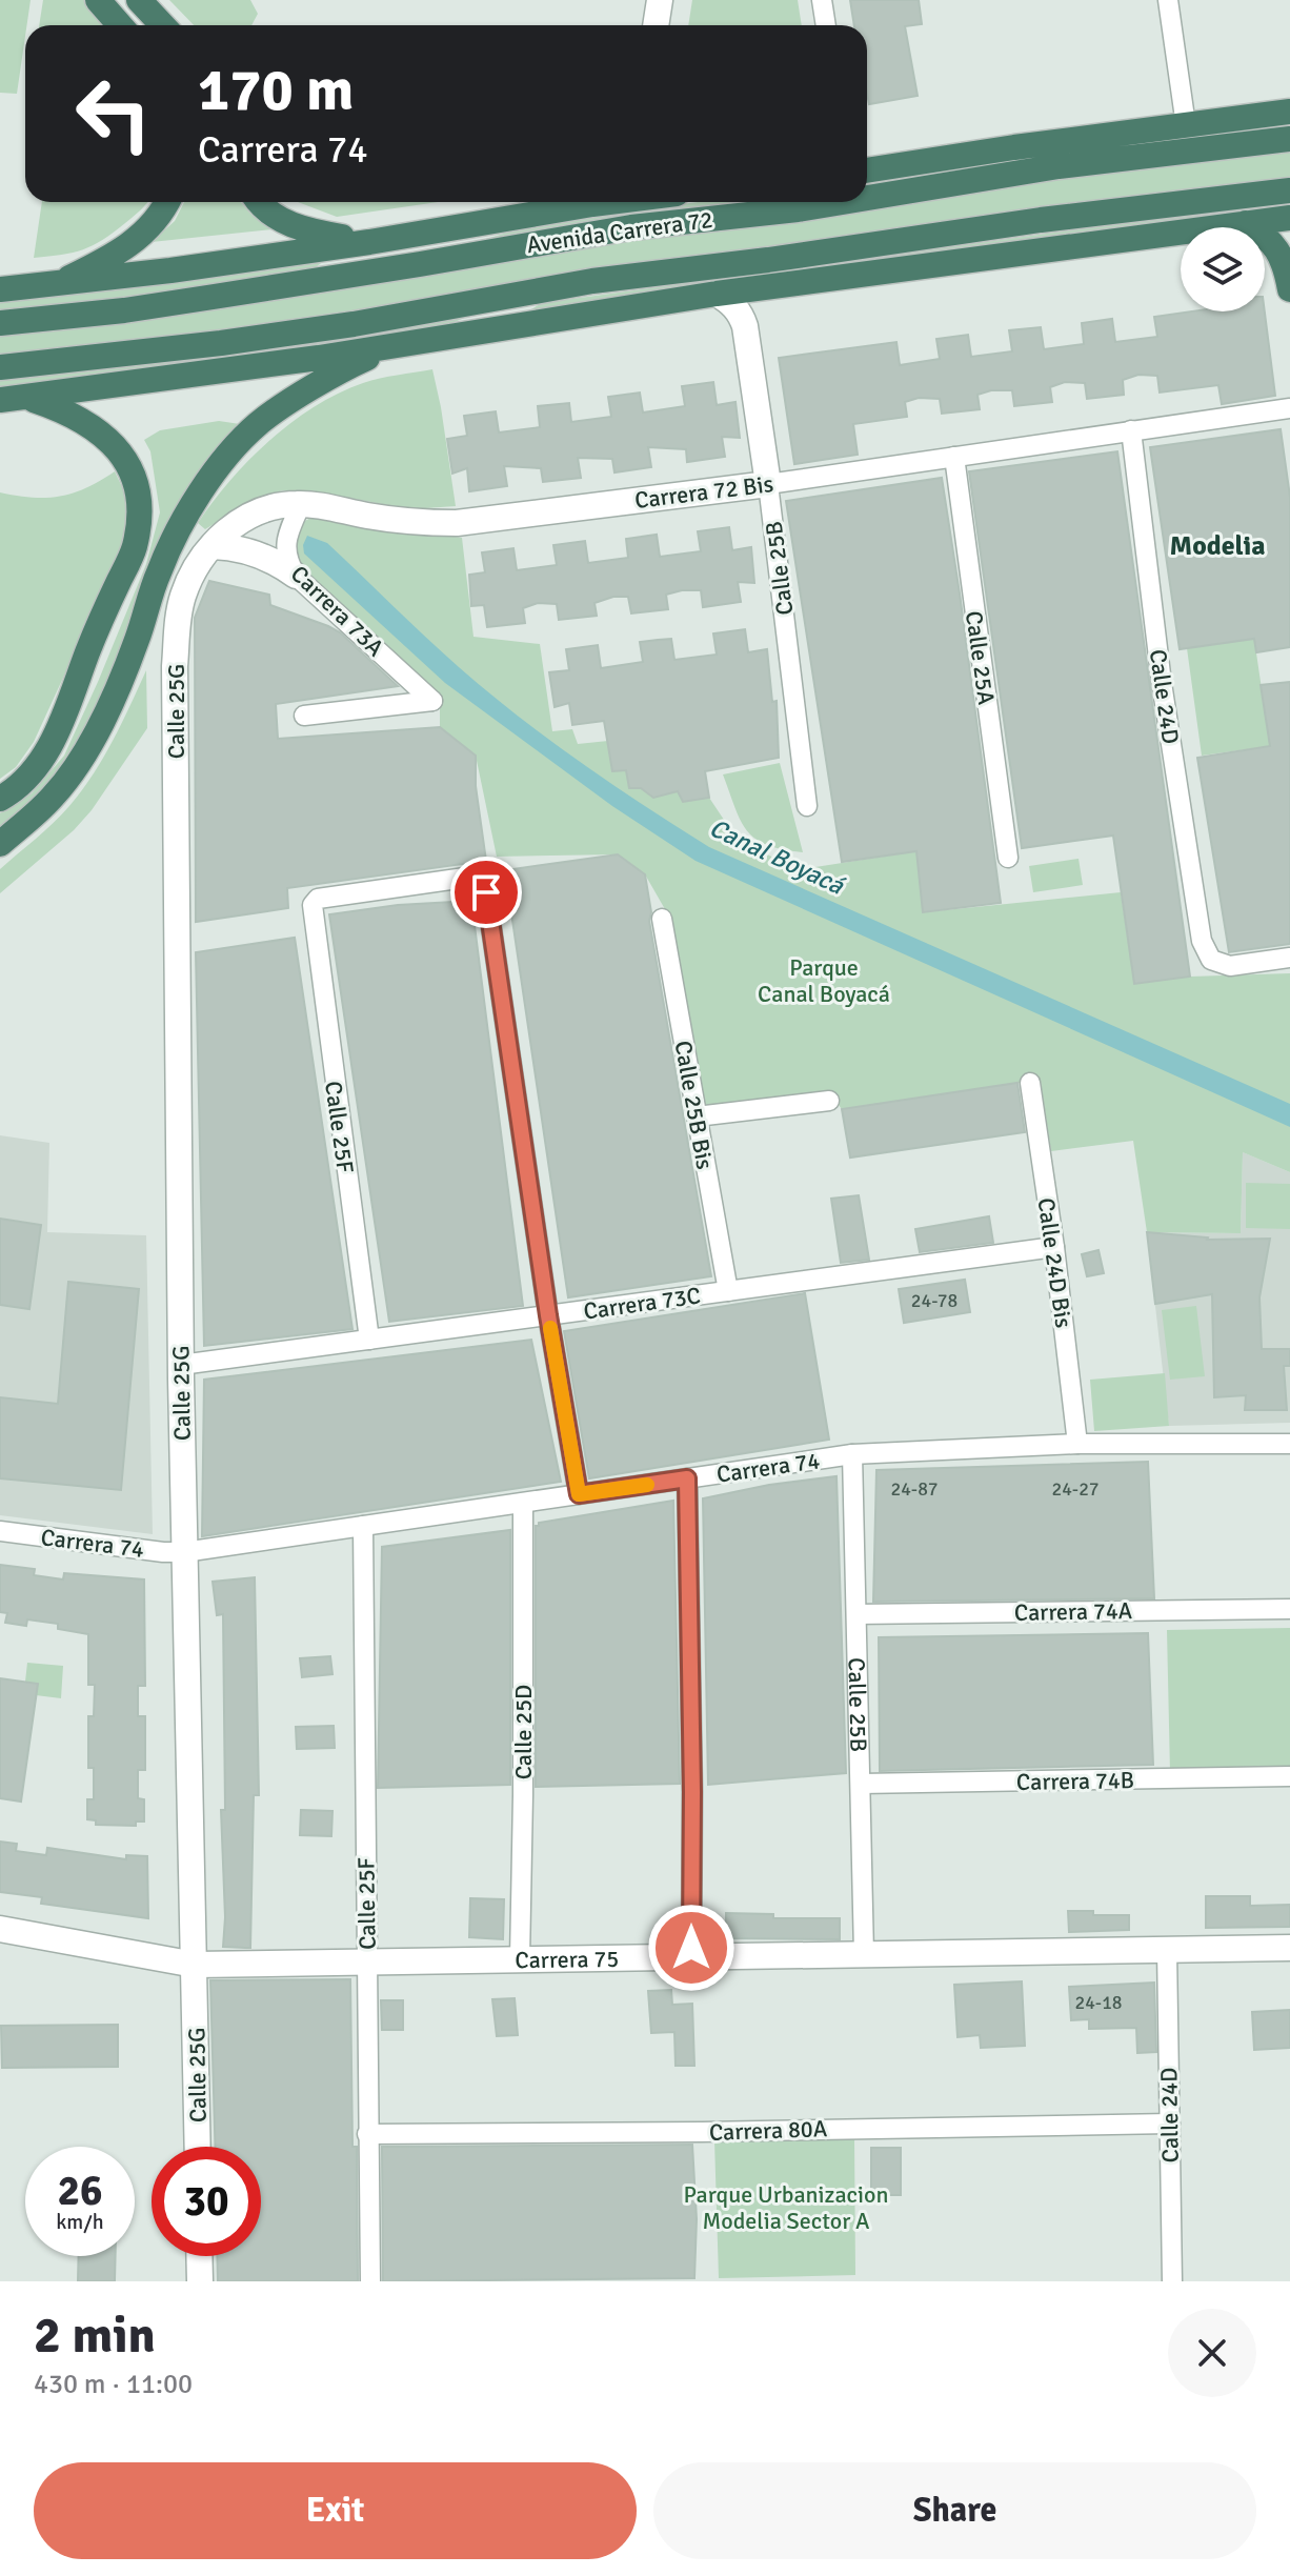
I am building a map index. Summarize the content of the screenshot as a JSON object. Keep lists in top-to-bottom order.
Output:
{
  "streets": {
    "highway": ["Avenida Carrera 72"],
    "street": [
      "Carrera 72 Bis",
      "Calle 25B",
      "Carrera 73A",
      "Calle 25A",
      "Calle 24D",
      "Calle 25G",
      "Calle 25B Bis",
      "Calle 25F",
      "Calle 24D Bis",
      "Carrera 73C",
      "Carrera 74",
      "Carrera 74A",
      "Calle 25D",
      "Carrera 74B",
      "Carrera 75",
      "Carrera 80A"
    ]
  },
  "crossings": [
    ["Carrera 72 Bis", "Calle 25B"],
    ["Carrera 72 Bis", "Carrera 73A"],
    ["Carrera 72 Bis", "Calle 25A"],
    ["Carrera 72 Bis", "Calle 24D"],
    ["Carrera 72 Bis", "Calle 25G"],
    ["Calle 25B", "Carrera 74"],
    ["Calle 25B", "Carrera 74A"],
    ["Calle 25B", "Carrera 74B"],
    ["Calle 25B", "Carrera 75"],
    ["Calle 24D", "Carrera 75"],
    ["Calle 24D", "Carrera 80A"],
    ["Calle 25G", "Carrera 73C"],
    ["Calle 25G", "Carrera 74"],
    ["Calle 25G", "Carrera 75"],
    ["Calle 25B Bis", "Carrera 73C"],
    ["Calle 25F", "Carrera 73C"],
    ["Calle 25F", "Carrera 74"],
    ["Calle 25F", "Carrera 75"],
    ["Calle 25F", "Carrera 80A"],
    ["Calle 24D Bis", "Carrera 73C"],
    ["Calle 24D Bis", "Carrera 74"],
    ["Carrera 74", "Calle 25D"],
    ["Calle 25D", "Carrera 75"]
  ],
  "districts": ["Modelia"],
  "water": ["Canal Boyacá"],
  "parks": ["Parque Canal Boyacá", "Parque Urbanizacion Modelia Sector A"],
  "house_numbers": [
    "24-78",
    "24-87",
    "24-27",
    "24-18"
  ],
  "page": {
    "turn": ["170 m", "Carrera 74"],
    "speed": "26 km/h",
    "limit": "30",
    "heading": ["2 min", "430 m · 11:00"],
    "buttons": ["Exit", "Share"]
  }
}
